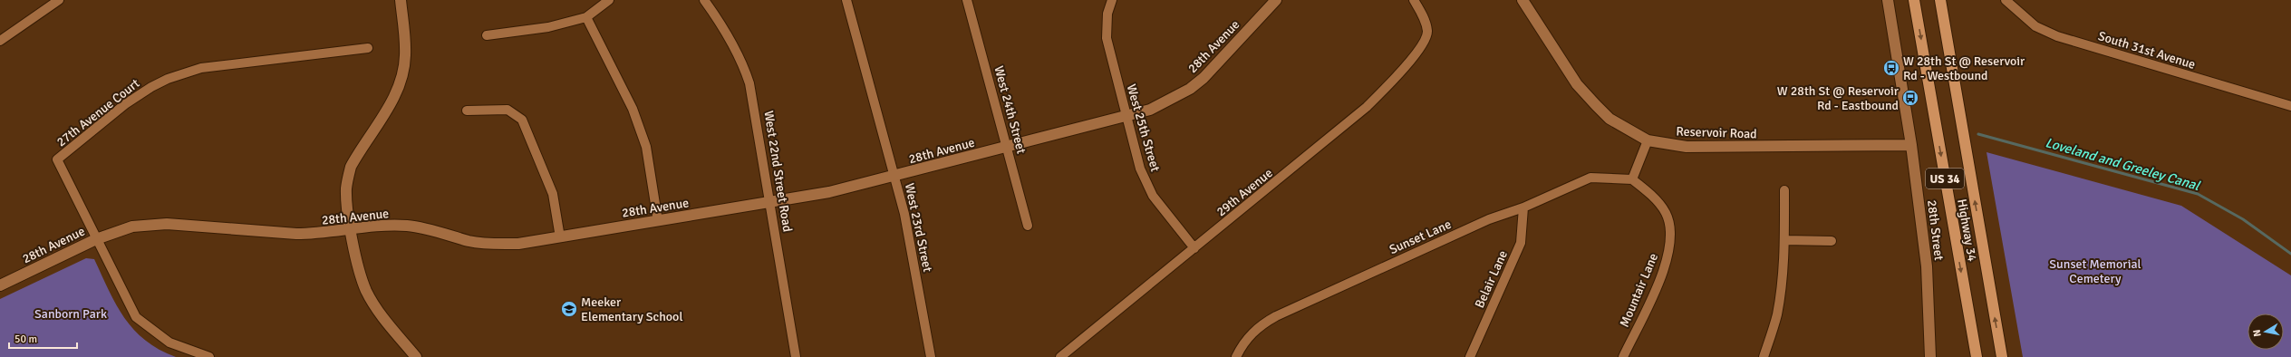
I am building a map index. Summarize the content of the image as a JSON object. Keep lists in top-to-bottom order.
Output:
{
  "streets": {
    "highway": ["US 34", "Highway 34"],
    "street": [
      "28th Avenue",
      "South 31st Avenue",
      "West 24th Street",
      "27th Avenue Court",
      "West 25th Street",
      "Reservoir Road",
      "West 22nd Street Road",
      "29th Avenue",
      "West 23rd Street",
      "28th Street",
      "Sunset Lane",
      "Belair Lane",
      "Mountair Lane"
    ]
  },
  "crossings": [
    ["28th Avenue", "West 24th Street"],
    ["28th Avenue", "27th Avenue Court"],
    ["28th Avenue", "West 25th Street"],
    ["28th Avenue", "West 22nd Street Road"],
    ["28th Avenue", "West 23rd Street"],
    ["West 25th Street", "29th Avenue"],
    ["Reservoir Road", "28th Street"],
    ["Sunset Lane", "Belair Lane"],
    ["Sunset Lane", "Mountair Lane"]
  ],
  "water": ["Loveland and Greeley Canal"],
  "parks": ["Sunset Memorial Cemetery", "Sanborn Park"],
  "places": {
    "bus stop": ["W 28th St @ Reservoir Rd - Westbound", "W 28th St @ Reservoir Rd - Eastbound"],
    "school or university": ["Meeker Elementary School"]
  },
  "scale_bar": "50 m",
  "north": "left"
}
